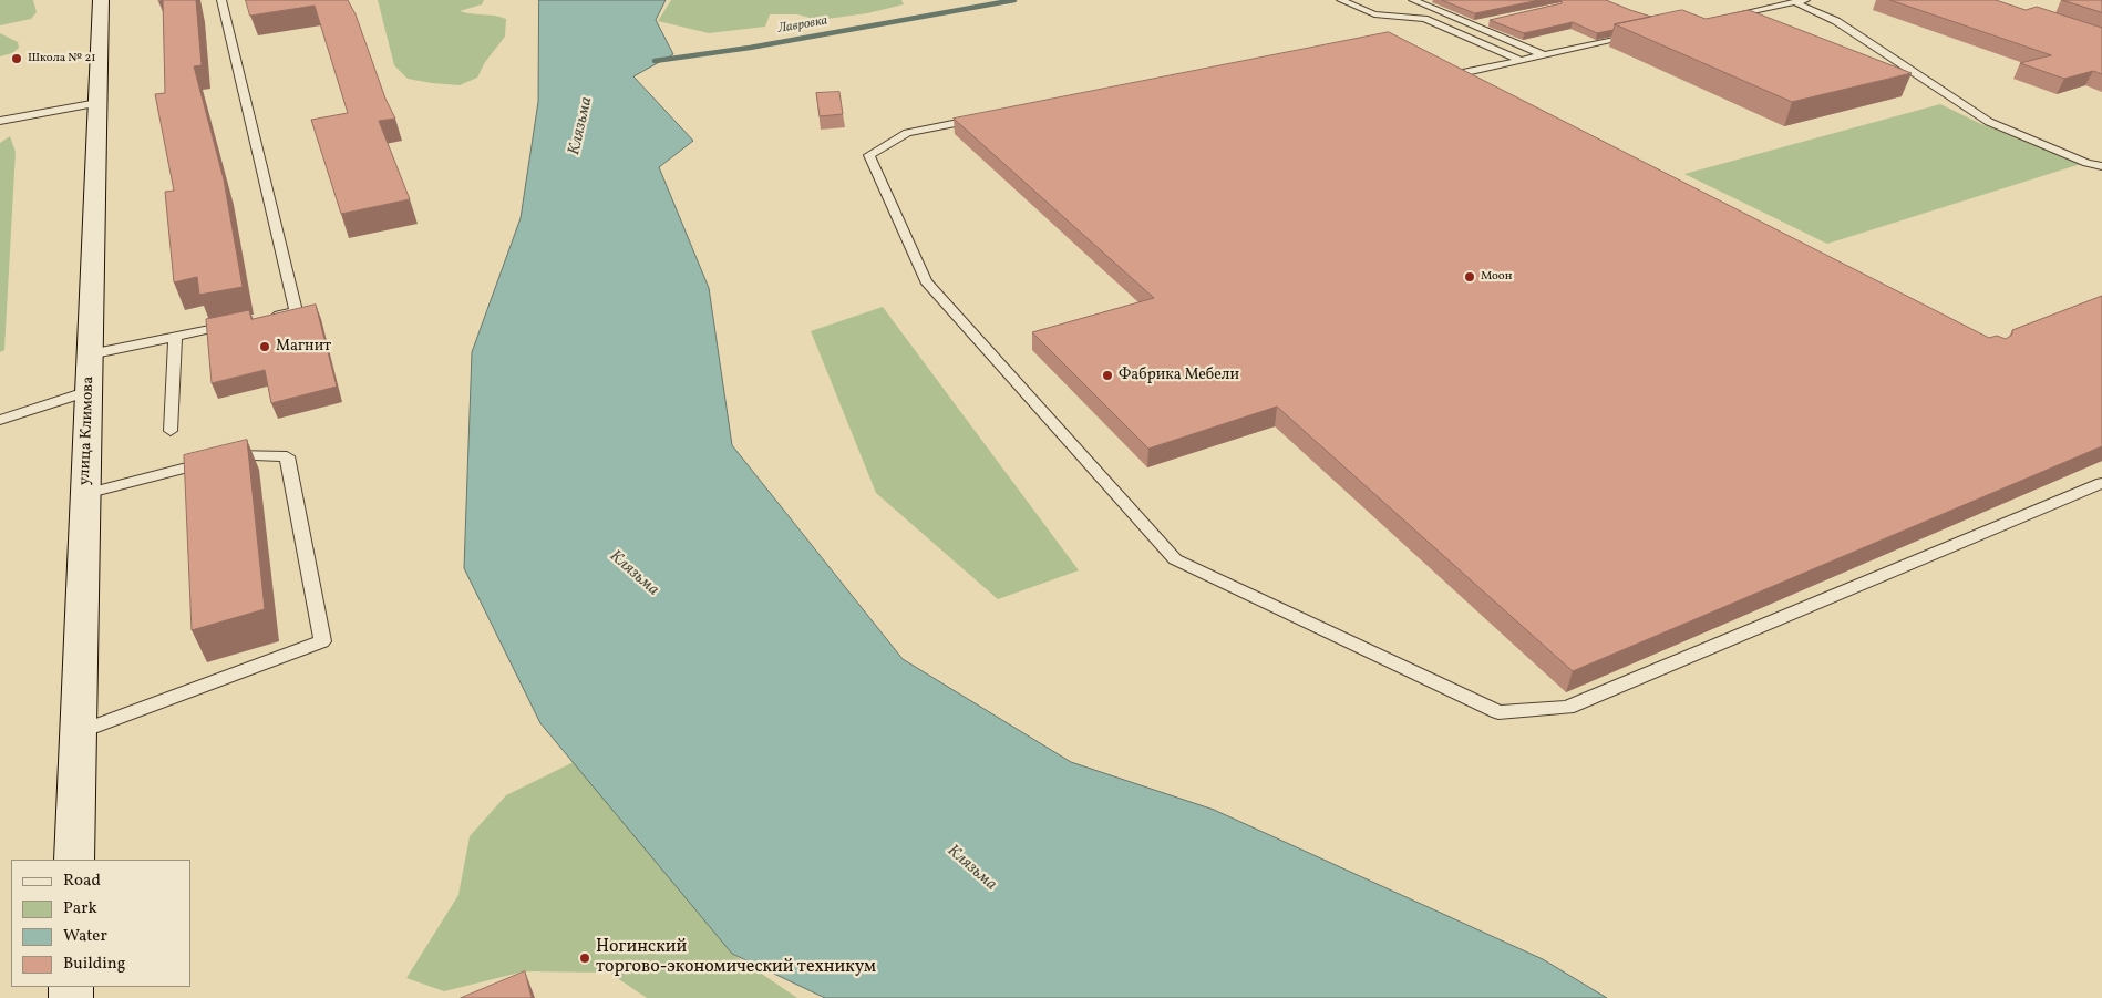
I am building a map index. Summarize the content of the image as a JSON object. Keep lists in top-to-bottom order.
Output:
{
  "streets": {
    "main road": ["улица Климова"]
  },
  "water": ["Лавровка", "Клязьма"],
  "places": [
    "Школа № 21",
    "Моон",
    "Магнит",
    "Фабрика Мебели",
    "Ногинский торгово-экономический техникум"
  ],
  "legend": [
    "Road",
    "Park",
    "Water",
    "Building"
  ]
}
